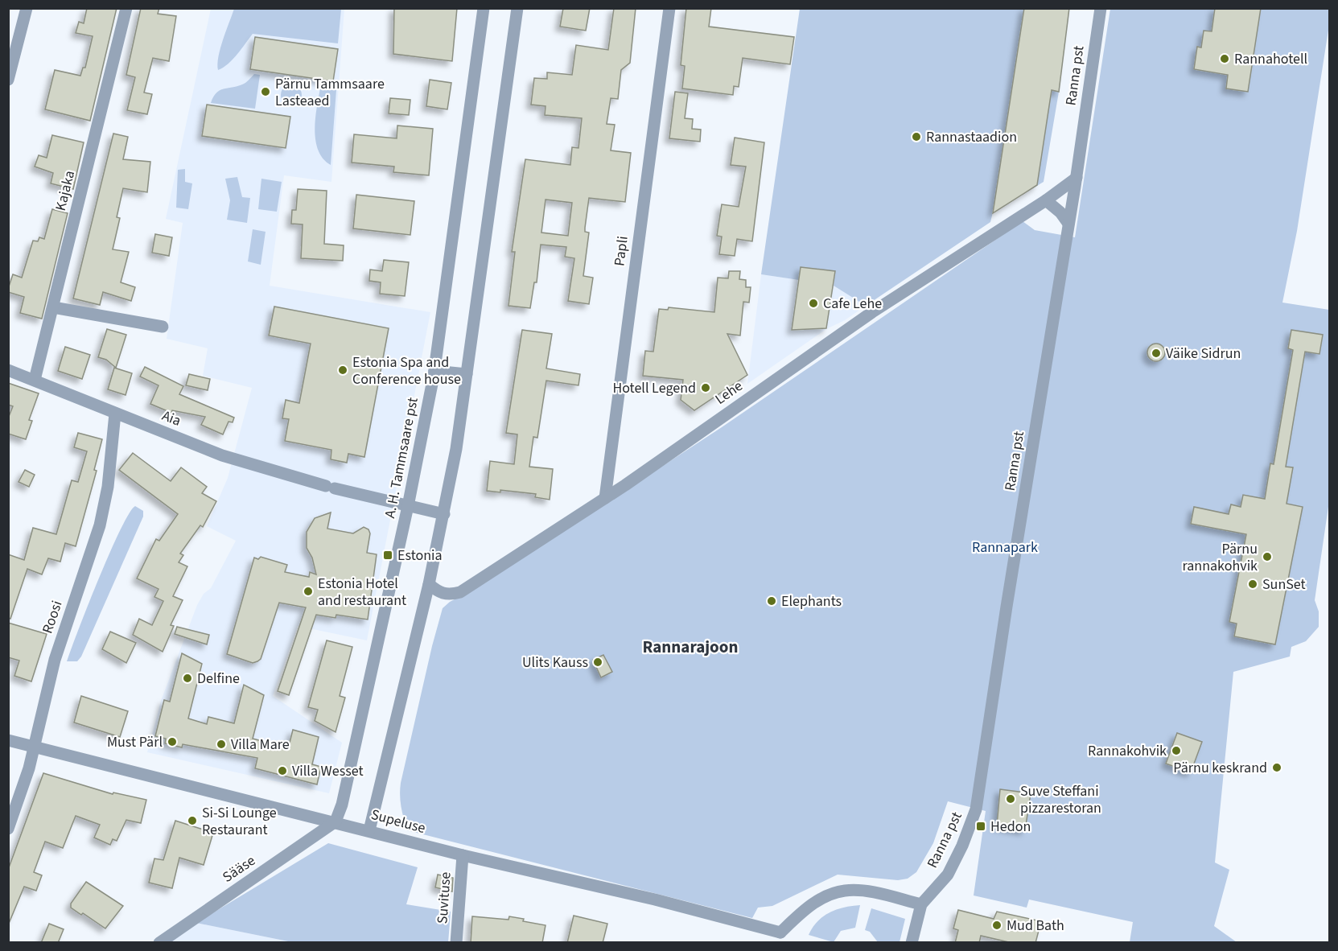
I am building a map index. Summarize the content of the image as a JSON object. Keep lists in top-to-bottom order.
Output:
{
  "streets": {
    "street": [
      "Ranna pst",
      "Kajaka",
      "Papli",
      "Lehe",
      "Aia",
      "A. H. Tammsaare pst",
      "Roosi",
      "Supeluse",
      "Sääse",
      "Suvituse"
    ]
  },
  "crossings": [
    ["Ranna pst", "Lehe"],
    ["Kajaka", "Aia"],
    ["Papli", "Lehe"],
    ["Aia", "A. H. Tammsaare pst"],
    ["Aia", "Roosi"],
    ["A. H. Tammsaare pst", "Supeluse"],
    ["A. H. Tammsaare pst", "Sääse"],
    ["Roosi", "Supeluse"],
    ["Supeluse", "Sääse"],
    ["Supeluse", "Suvituse"]
  ],
  "districts": ["Rannarajoon"],
  "parks": ["Rannapark"],
  "places": {
    "other": [
      "Rannahotell",
      "Pärnu Tammsaare Lasteaed",
      "Rannastaadion",
      "Cafe Lehe",
      "Väike Sidrun",
      "Estonia Spa and Conference house",
      "Hotell Legend",
      "Pärnu rannakohvik",
      "SunSet",
      "Estonia Hotel and restaurant",
      "Elephants",
      "Ulits Kauss",
      "Delfine",
      "Must Pärl",
      "Villa Mare",
      "Rannakohvik",
      "Pärnu keskrand",
      "Villa Wesset",
      "Suve Steffani pizzarestoran",
      "Si-Si Lounge Restaurant",
      "Mud Bath"
    ],
    "transit": ["Estonia", "Hedon"]
  }
}
